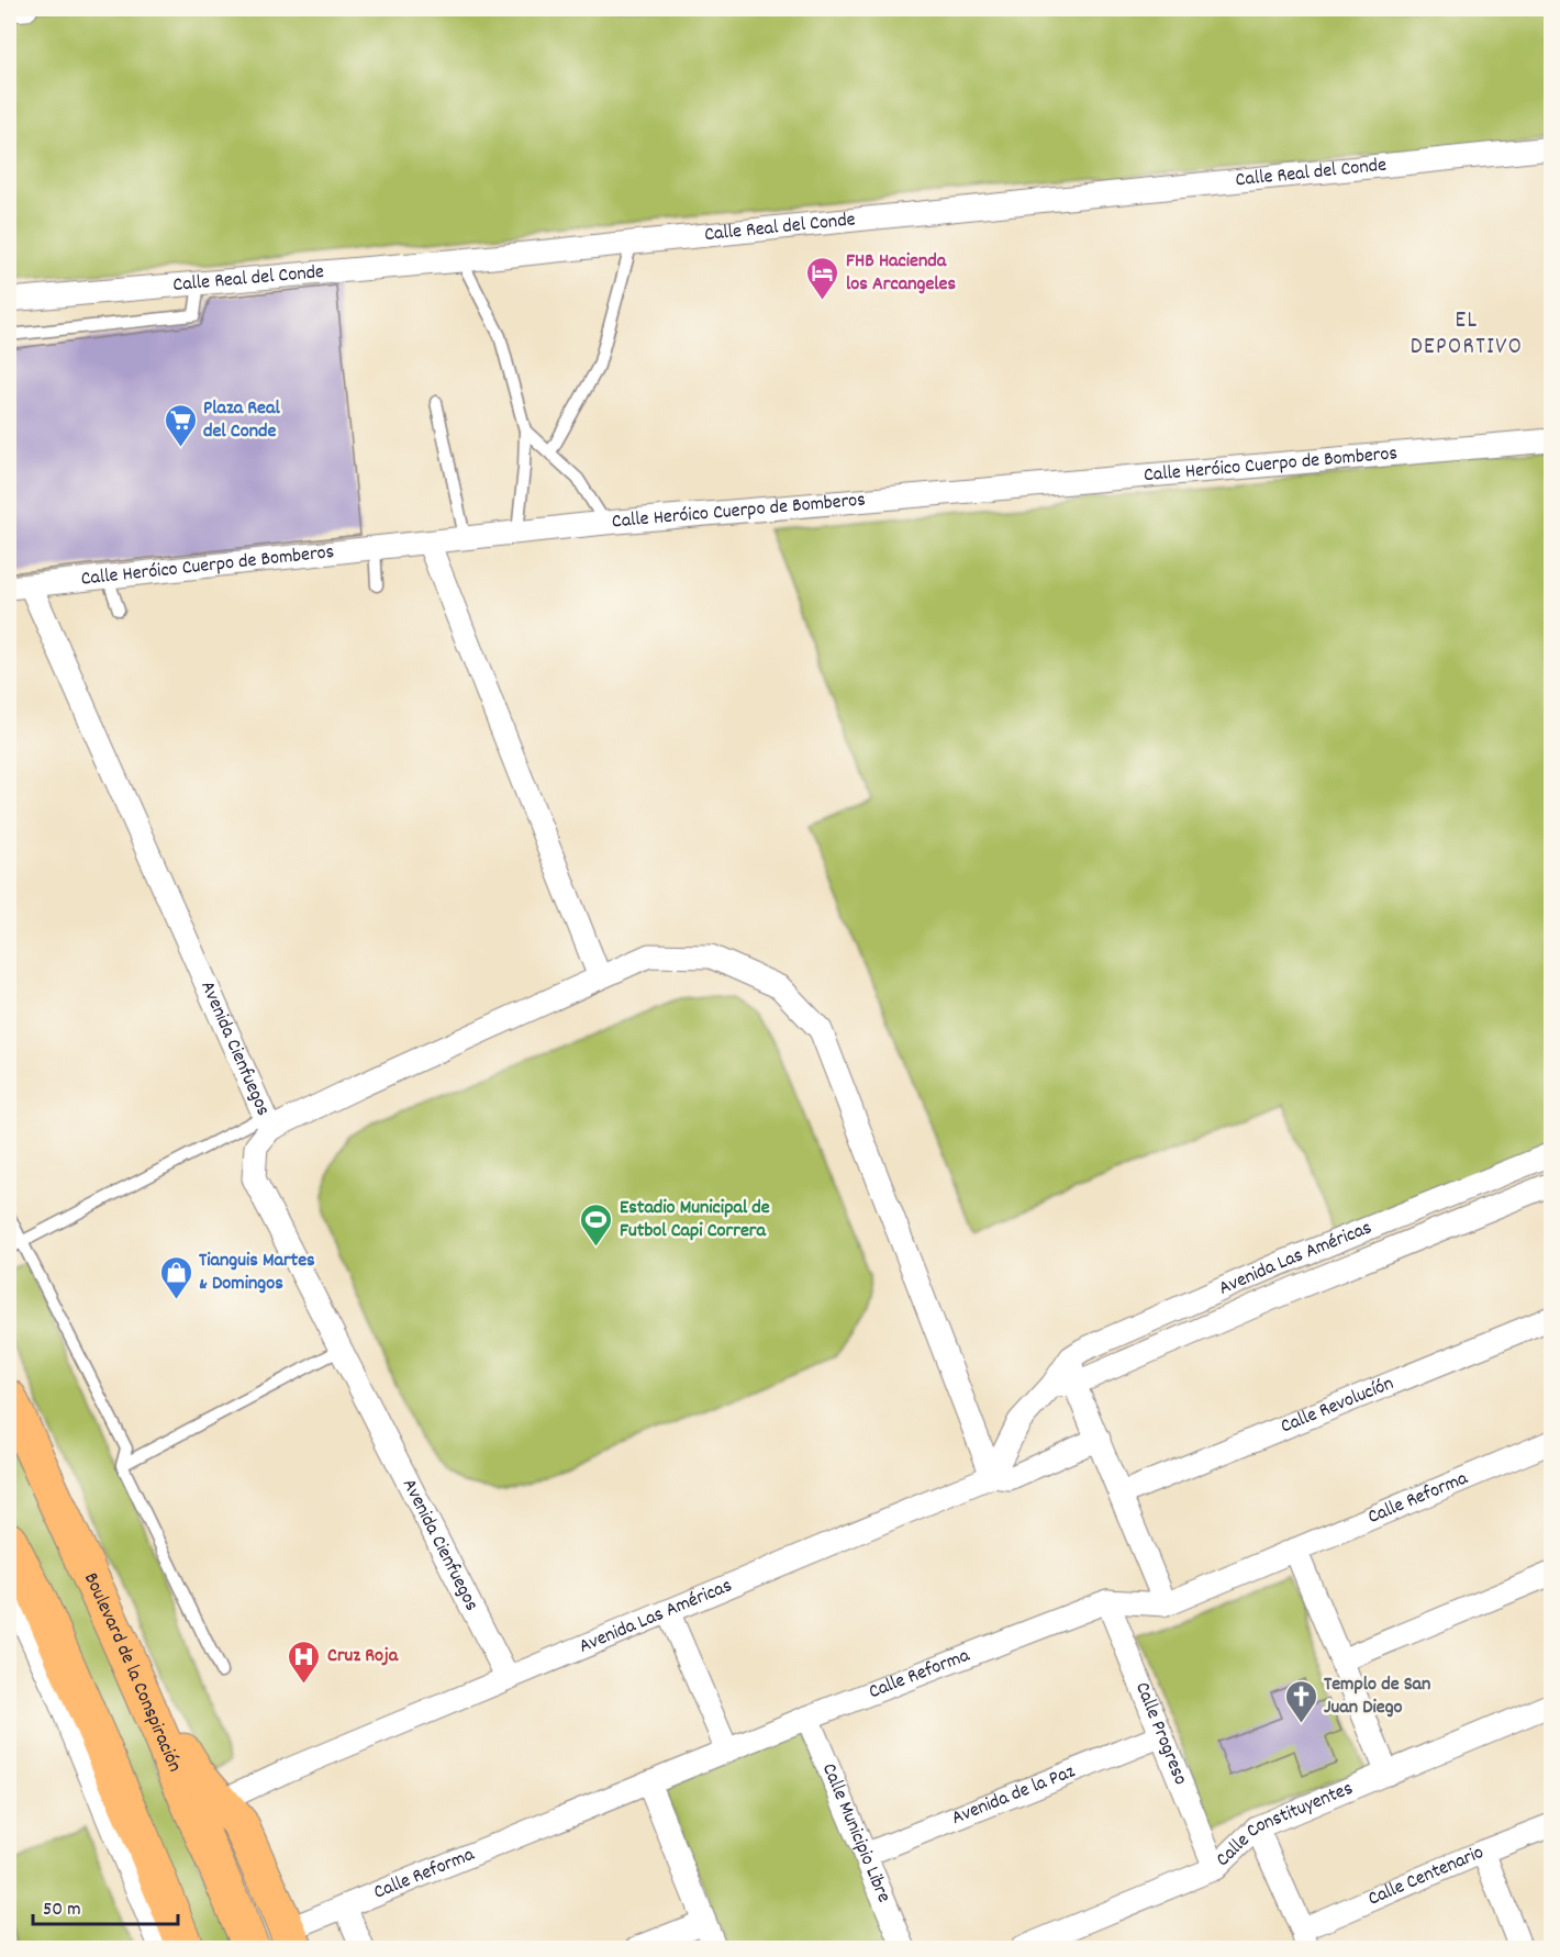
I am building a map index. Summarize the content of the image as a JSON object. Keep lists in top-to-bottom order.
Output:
{
  "streets": {
    "main road": ["Boulevard de la Conspiración"],
    "street": [
      "Calle Real del Conde",
      "Calle Heróico Cuerpo de Bomberos",
      "Avenida Cienfuegos",
      "Avenida Las Américas",
      "Calle Revolucíón",
      "Calle Reforma",
      "Calle Progreso",
      "Avenida de la Paz",
      "Calle Constituyentes",
      "Calle Municipio Libre",
      "Calle Centenario"
    ]
  },
  "crossings": [
    ["Calle Heróico Cuerpo de Bomberos", "Avenida Cienfuegos"],
    ["Avenida Cienfuegos", "Avenida Las Américas"],
    ["Calle Reforma", "Calle Progreso"],
    ["Calle Reforma", "Calle Municipio Libre"],
    ["Calle Progreso", "Avenida de la Paz"],
    ["Calle Progreso", "Calle Constituyentes"],
    ["Avenida de la Paz", "Calle Municipio Libre"]
  ],
  "districts": ["EL DEPORTIVO"],
  "places": {
    "hotel": ["FHB Hacienda los Arcangeles"],
    "supermarket": ["Plaza Real del Conde"],
    "sports": ["Estadio Municipal de Futbol Capi Correra"],
    "shop": ["Tianguis Martes & Domingos"],
    "hospital": ["Cruz Roja"],
    "church": ["Templo de San Juan Diego"]
  },
  "scale_bar": "50 m"
}
